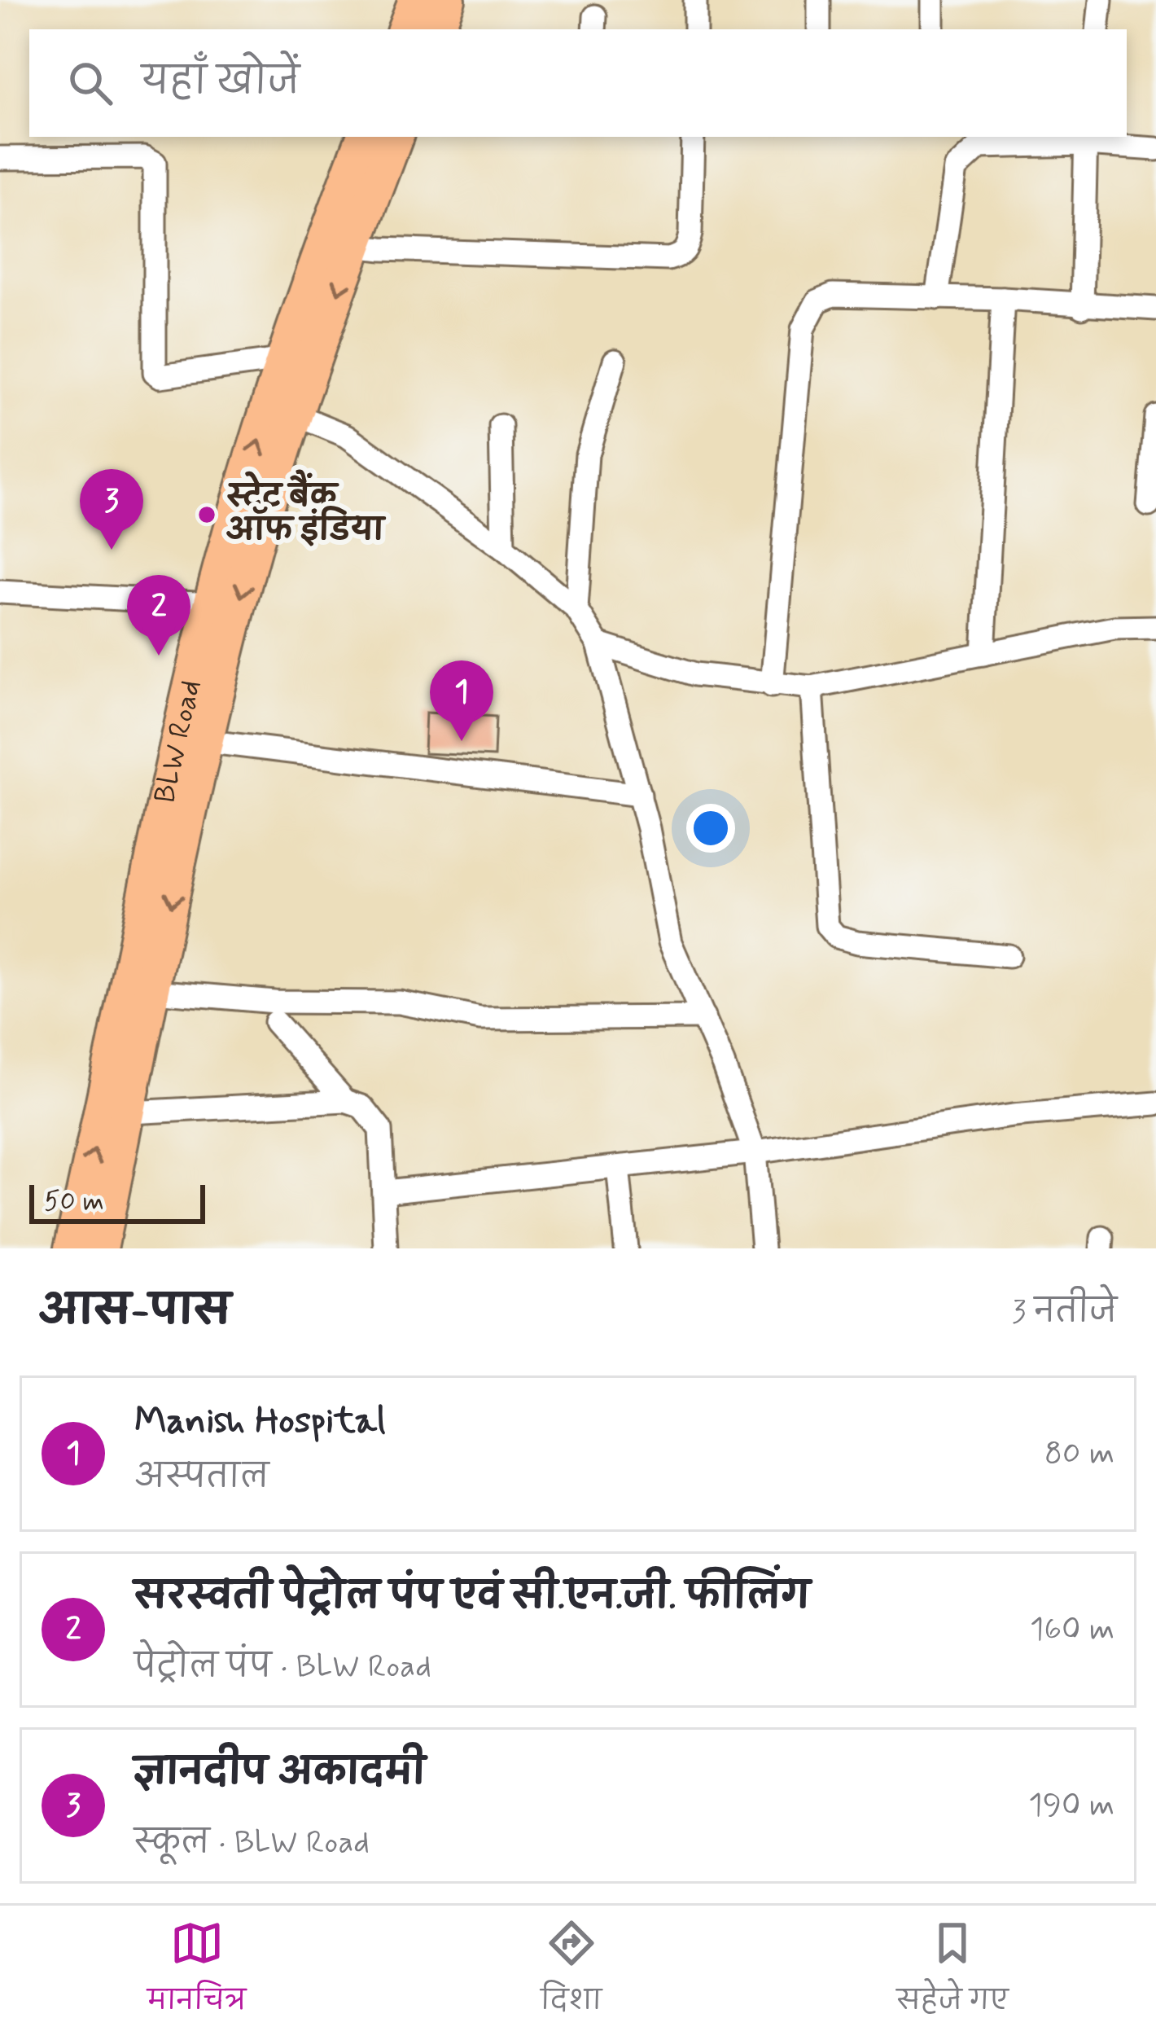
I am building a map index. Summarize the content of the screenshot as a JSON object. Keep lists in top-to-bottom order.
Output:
{
  "streets": {
    "main road": ["BLW Road"]
  },
  "places": ["स्टेट बैंक ऑफ इंडिया"],
  "scale_bar": "50 m",
  "page": {
    "search": "यहाँ खोजें",
    "pins": ["3", "2", "1"],
    "scale": "50 m",
    "heading": ["आस-पास", "3 नतीजे"],
    "list": [
      {
        "mark": "1",
        "name": "Manish Hospital",
        "note": "अस्पताल",
        "value": "80 m"
      },
      {
        "mark": "2",
        "name": "सरस्वती पेट्रोल पंप एवं सी.एन.जी. फीलिंग",
        "note": "पेट्रोल पंप · BLW Road",
        "value": "160 m"
      },
      {
        "mark": "3",
        "name": "ज्ञानदीप अकादमी",
        "note": "स्कूल · BLW Road",
        "value": "190 m"
      }
    ],
    "nav": ["मानचित्र", "दिशा", "सहेजे गए"]
  }
}
